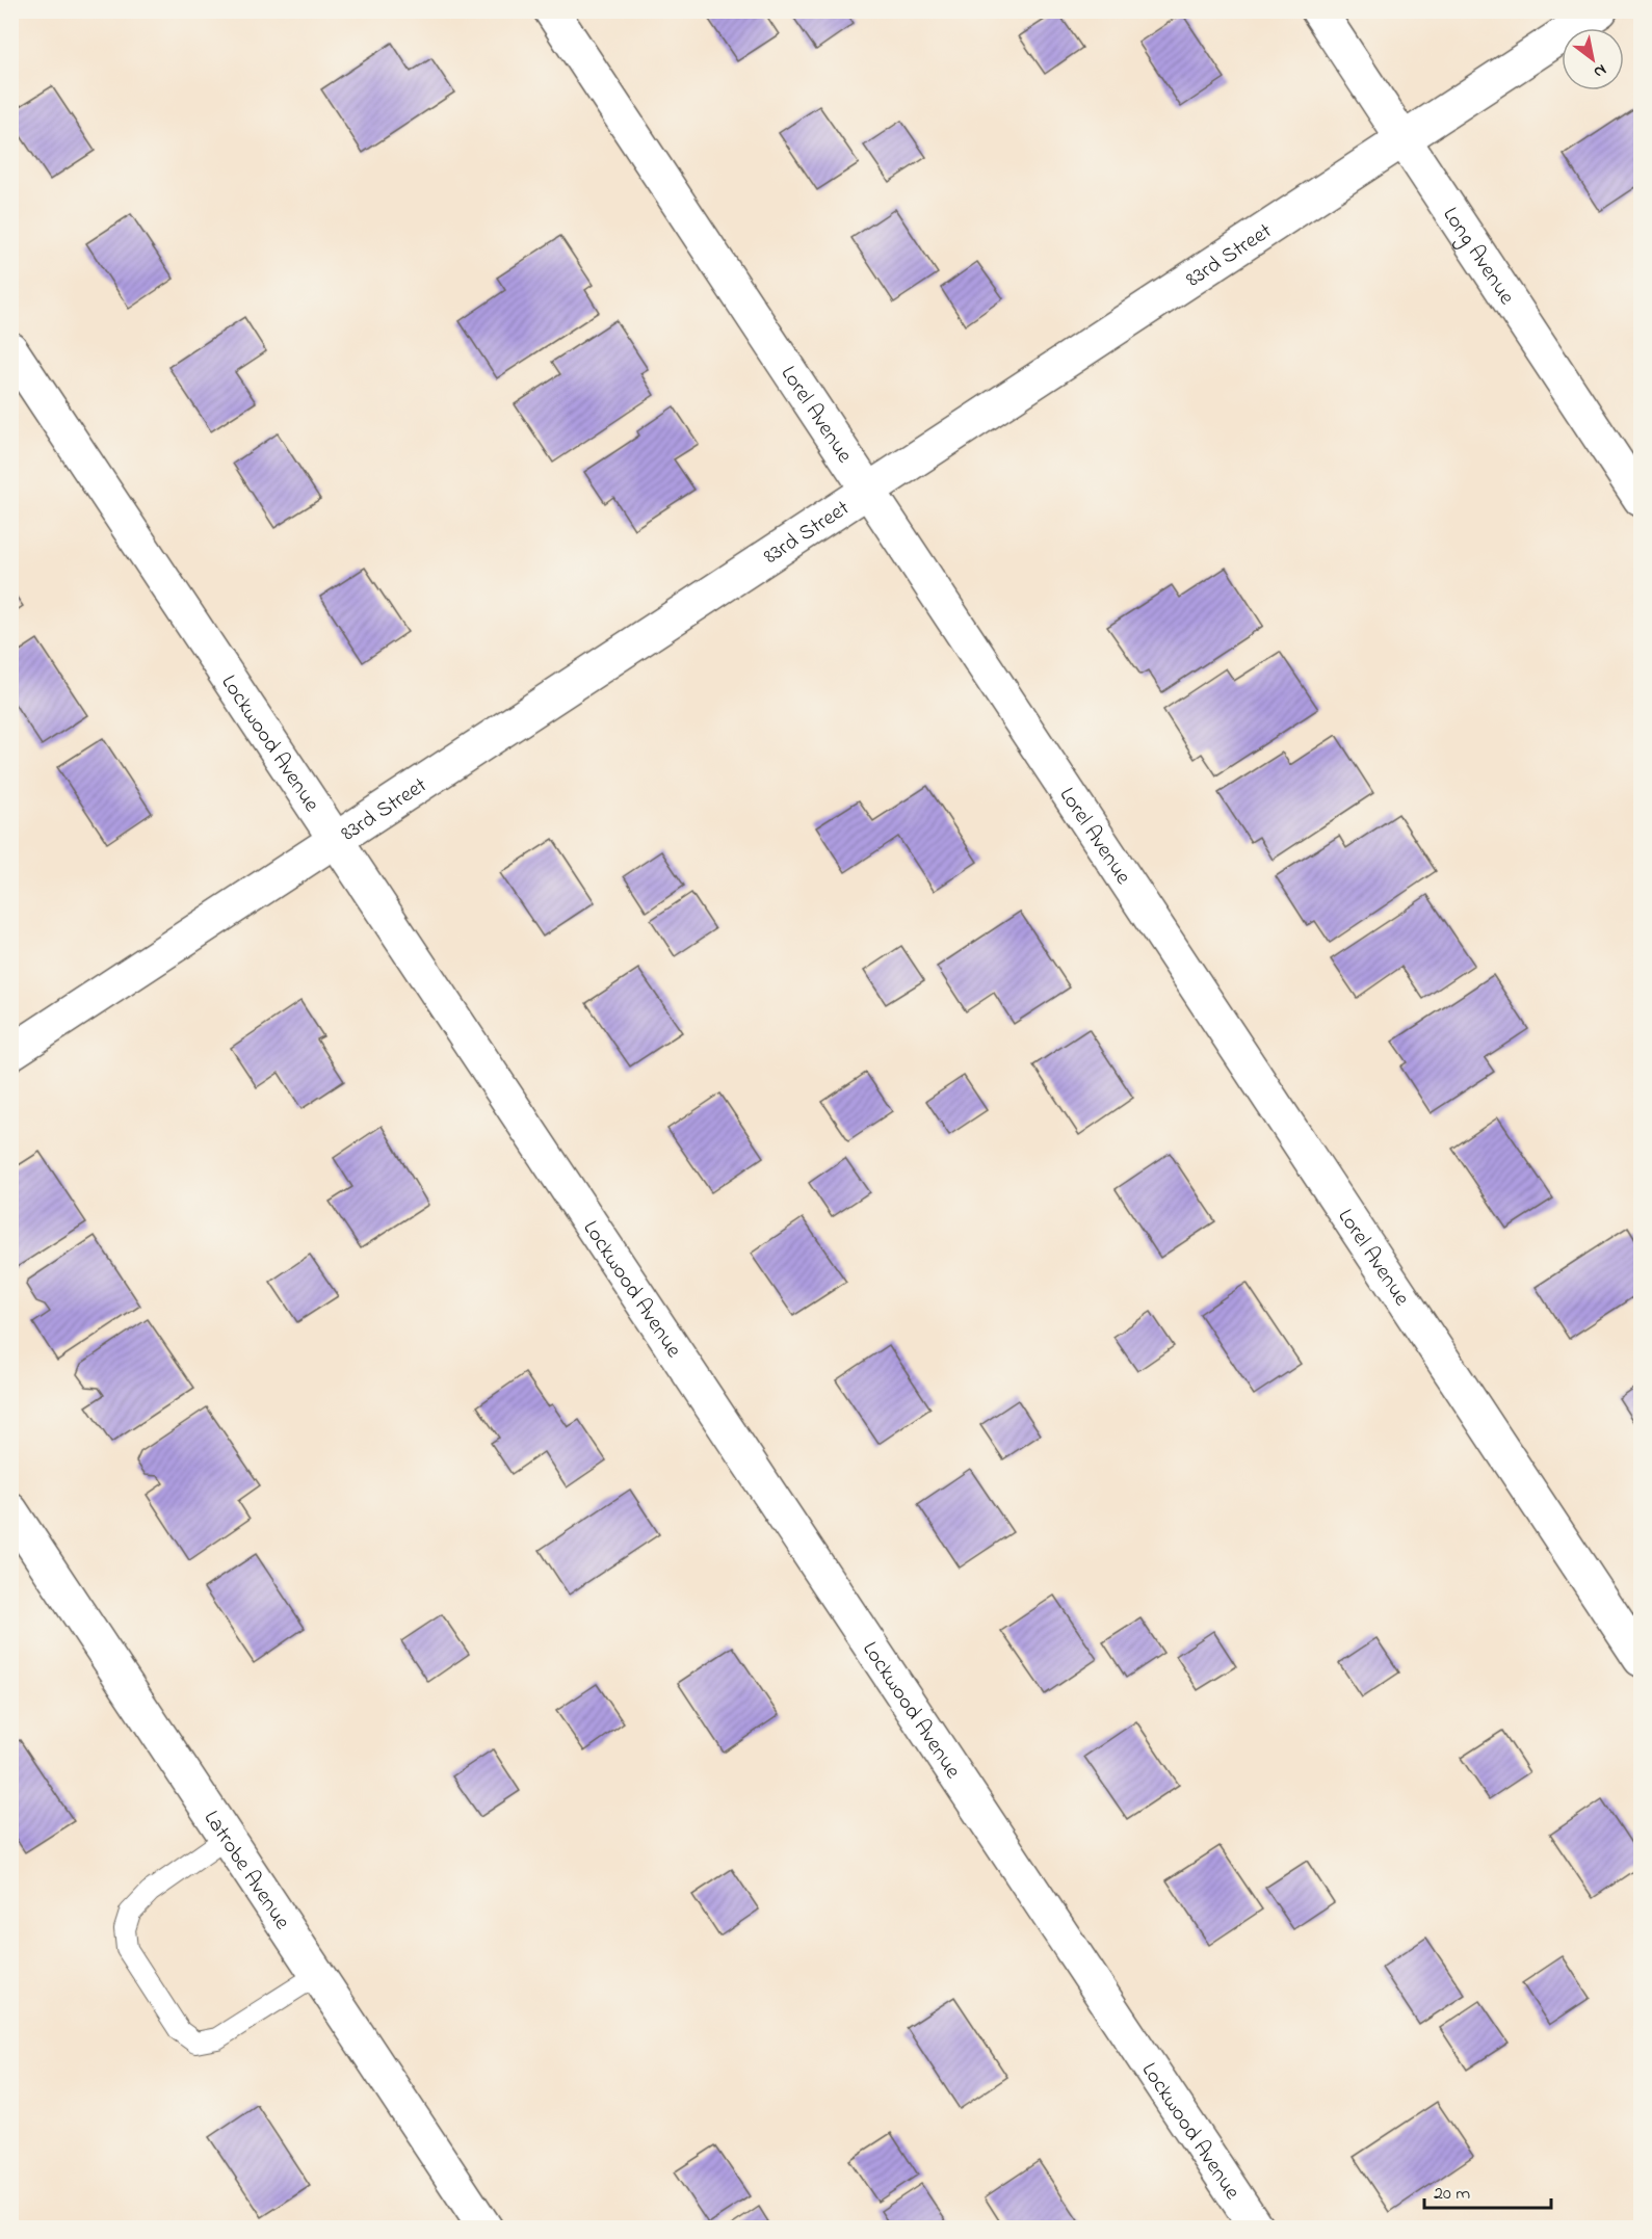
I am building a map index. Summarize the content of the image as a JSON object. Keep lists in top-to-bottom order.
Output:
{
  "streets": {
    "street": [
      "83rd Street",
      "Long Avenue",
      "Lorel Avenue",
      "Lockwood Avenue",
      "Latrobe Avenue"
    ]
  },
  "crossings": [
    ["83rd Street", "Long Avenue"],
    ["83rd Street", "Lorel Avenue"],
    ["83rd Street", "Lockwood Avenue"]
  ],
  "scale_bar": "20 m",
  "north": "bottom right"
}
